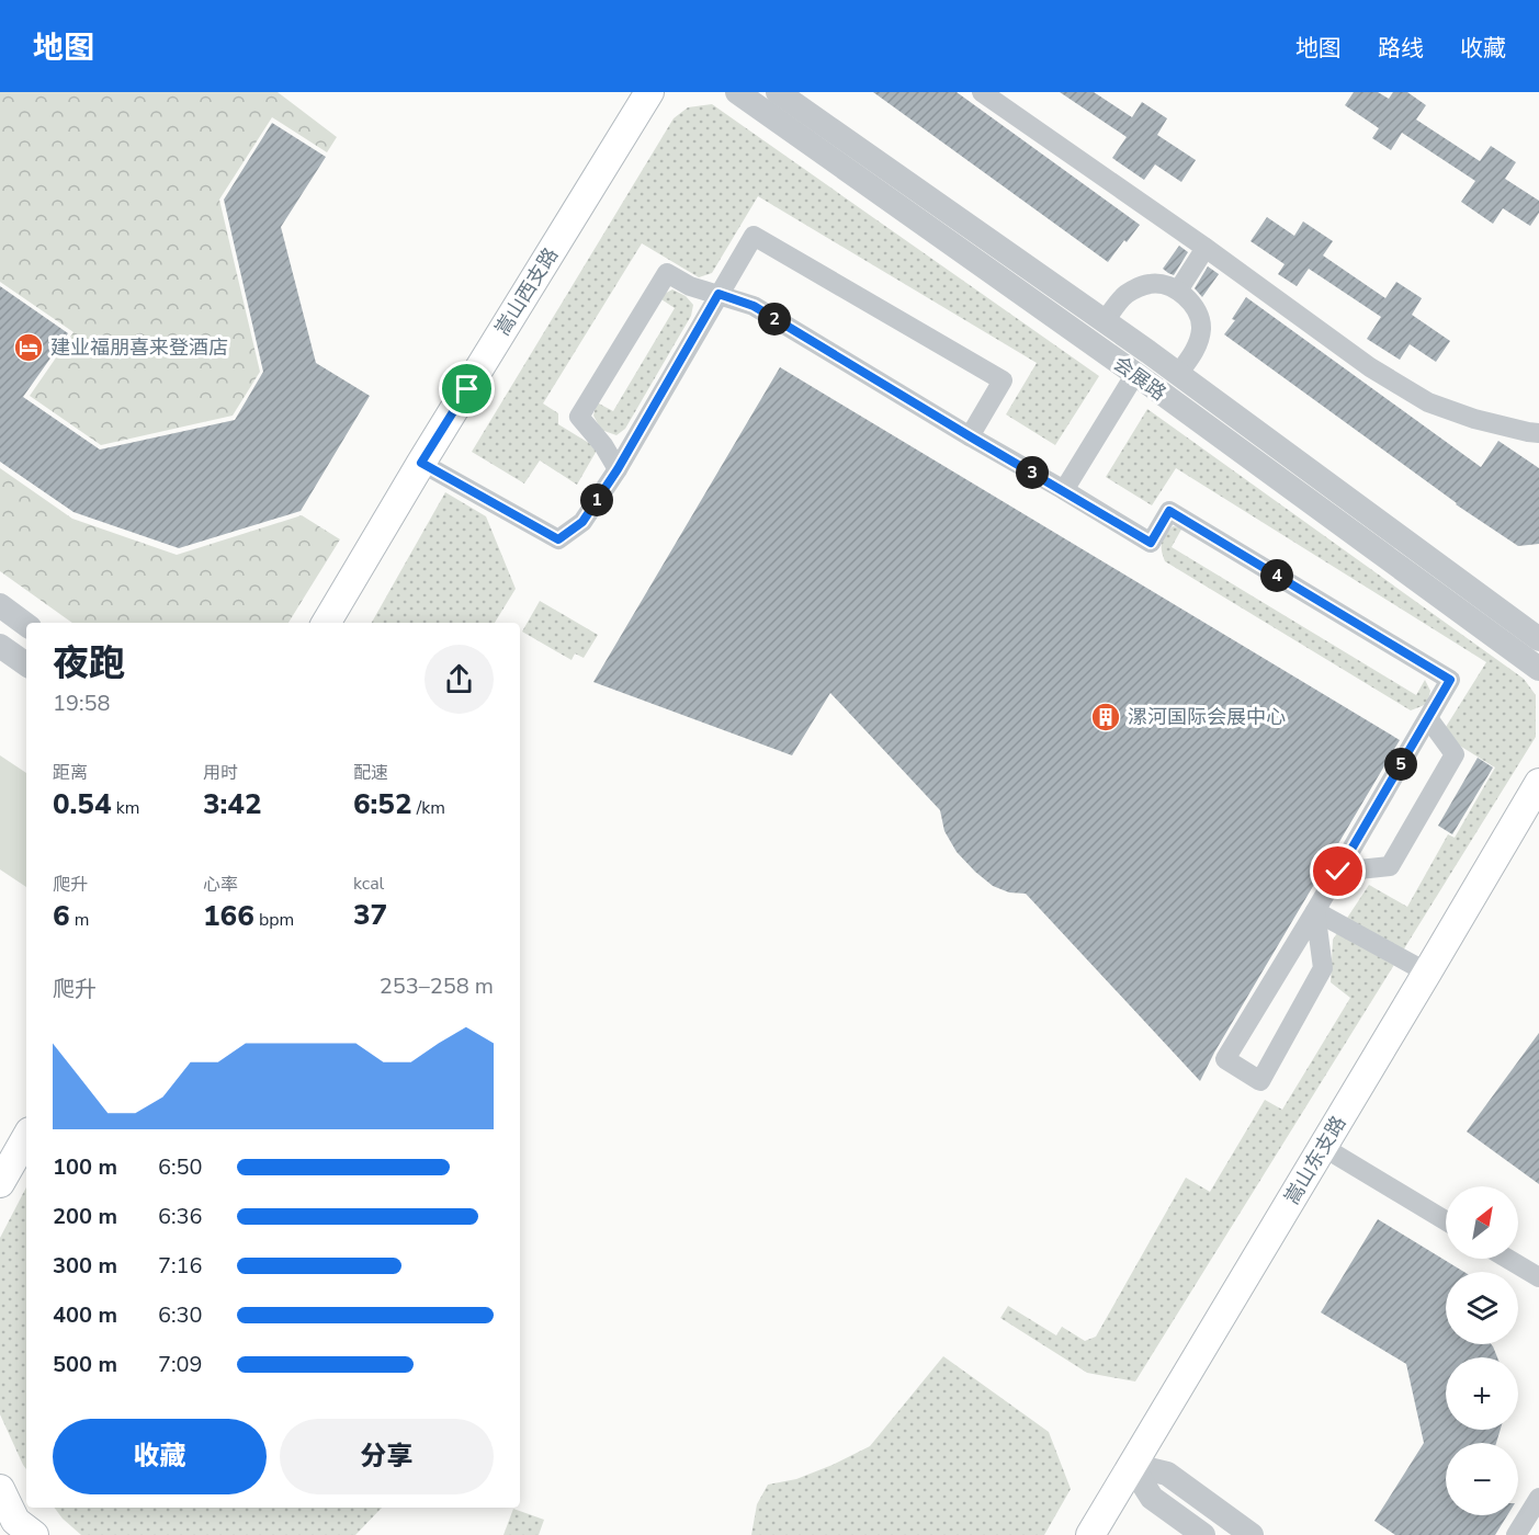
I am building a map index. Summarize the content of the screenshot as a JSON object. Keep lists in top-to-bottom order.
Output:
{
  "streets": {
    "main road": ["嵩山西支路", "嵩山东支路"],
    "street": ["会展路"]
  },
  "places": {
    "hotel": ["建业福朋喜来登酒店"],
    "building": ["漯河国际会展中心"]
  },
  "north": "top right",
  "page": {
    "header": "地图",
    "nav": ["地图", "路线", "收藏"],
    "pins": [
      "2",
      "3",
      "1",
      "4",
      "5"
    ],
    "heading": ["夜跑", "19:58"],
    "stats": [
      ["距离", "0.54 km"],
      ["用时", "3:42"],
      ["配速", "6:52 /km"],
      ["爬升", "6 m"],
      ["心率", "166 bpm"],
      ["kcal", "37"]
    ],
    "chart": ["爬升", "253–258 m"],
    "list": [
      {
        "name": "100 m",
        "note": "6:50"
      },
      {
        "name": "200 m",
        "note": "6:36"
      },
      {
        "name": "300 m",
        "note": "7:16"
      },
      {
        "name": "400 m",
        "note": "6:30"
      },
      {
        "name": "500 m",
        "note": "7:09"
      }
    ],
    "map_buttons": ["+", "−"],
    "buttons": ["收藏", "分享"]
  }
}
